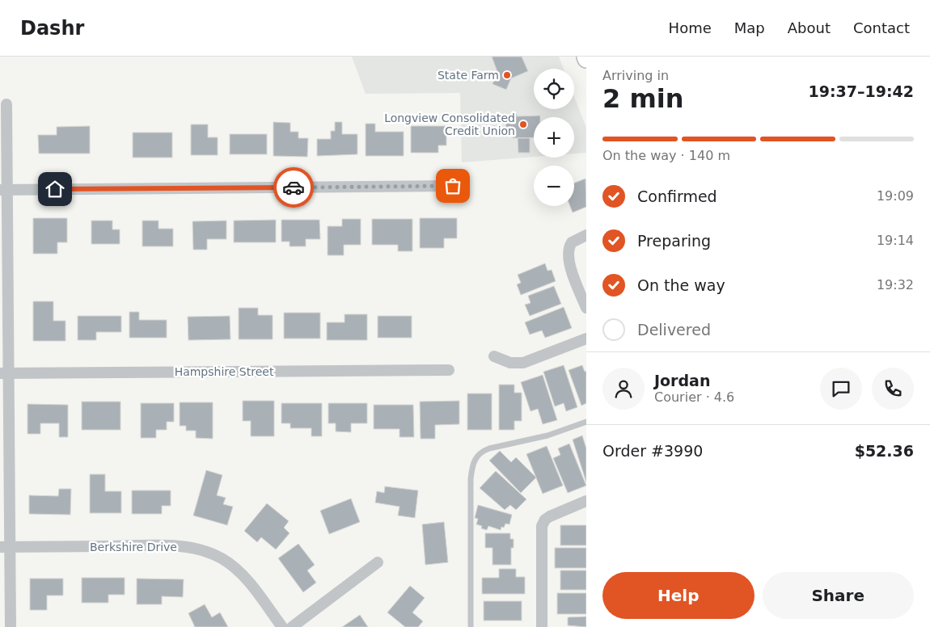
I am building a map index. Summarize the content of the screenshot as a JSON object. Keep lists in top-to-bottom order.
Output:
{
  "streets": {
    "street": ["Hampshire Street", "Berkshire Drive"]
  },
  "places": ["State Farm", "Longview Consolidated Credit Union"],
  "page": {
    "header": "Dashr",
    "nav": [
      "Home",
      "Map",
      "About",
      "Contact"
    ],
    "heading": ["2 min", "Arriving in", "19:37–19:42"],
    "panel": [
      "Jordan",
      "Courier · 4.6",
      "Order #3990",
      "$52.36"
    ],
    "map_buttons": ["+", "−"],
    "bar": "On the way · 140 m",
    "list": [
      ["Confirmed", "19:09"],
      ["Preparing", "19:14"],
      ["On the way", "19:32"],
      "Delivered"
    ],
    "buttons": ["Help", "Share"]
  }
}
